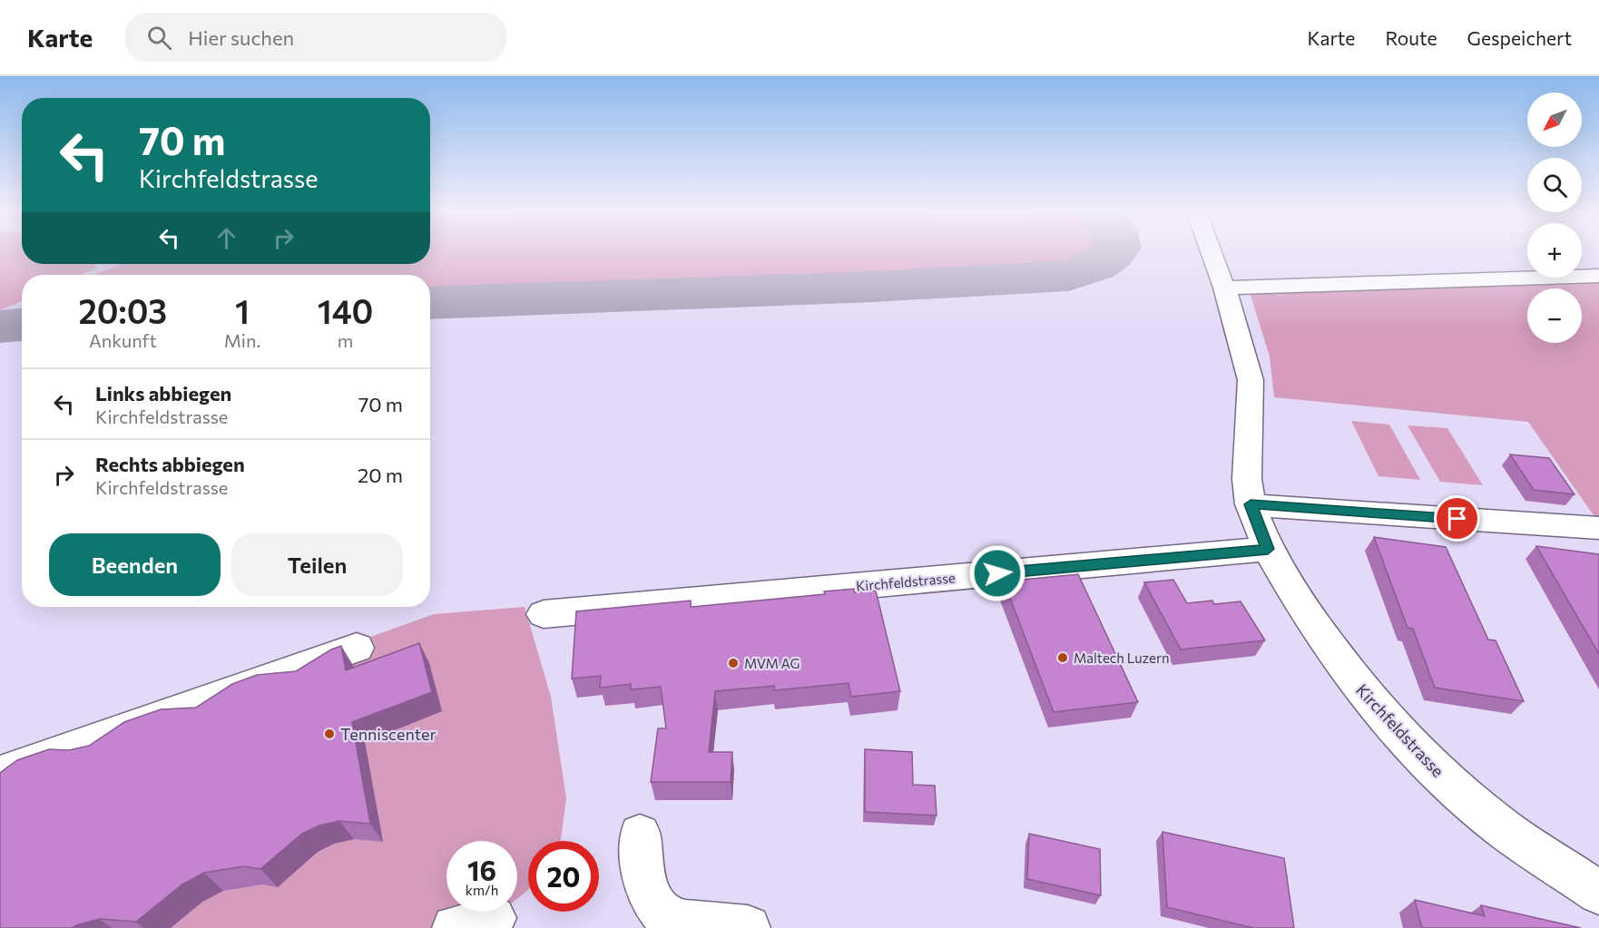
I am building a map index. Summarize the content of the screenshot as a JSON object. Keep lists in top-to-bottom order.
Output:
{
  "streets": {
    "street": ["Kirchfeldstrasse"]
  },
  "places": ["Maltech Luzern", "MVM AG", "Tenniscenter"],
  "north": "bottom left",
  "page": {
    "header": "Karte",
    "search": "Hier suchen",
    "nav": ["Karte", "Route", "Gespeichert"],
    "map_buttons": ["+", "−"],
    "turn": ["70 m", "Kirchfeldstrasse"],
    "eta": [
      "20:03",
      "Ankunft",
      "1",
      "Min.",
      "140",
      "m"
    ],
    "list": [
      {
        "name": "Links abbiegen",
        "note": "Kirchfeldstrasse",
        "value": "70 m"
      },
      {
        "name": "Rechts abbiegen",
        "note": "Kirchfeldstrasse",
        "value": "20 m"
      }
    ],
    "buttons": ["Beenden", "Teilen"],
    "speed": "16 km/h",
    "limit": "20"
  }
}
